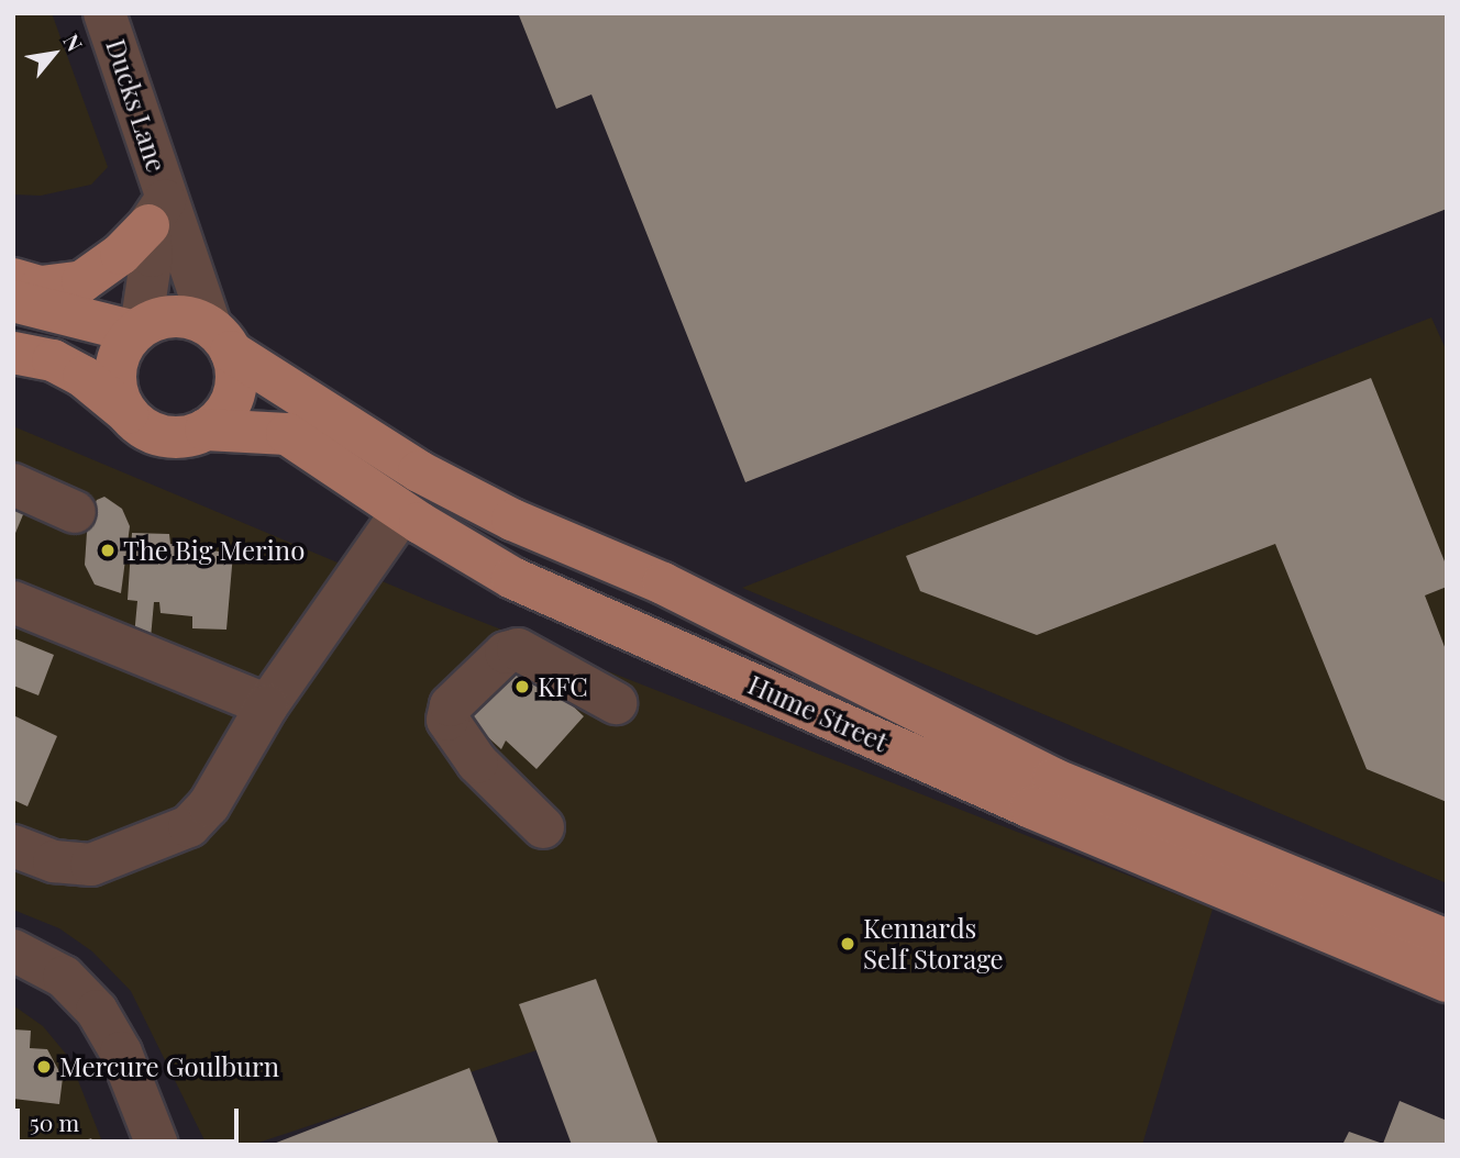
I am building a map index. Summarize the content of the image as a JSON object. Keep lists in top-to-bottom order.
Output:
{
  "streets": {
    "main road": ["Hume Street"],
    "street": ["Ducks Lane"]
  },
  "crossings": [
    ["Ducks Lane", "Hume Street"]
  ],
  "places": [
    "The Big Merino",
    "KFC",
    "Kennards Self Storage",
    "Mercure Goulburn"
  ],
  "scale_bar": "50 m",
  "north": "top right"
}
